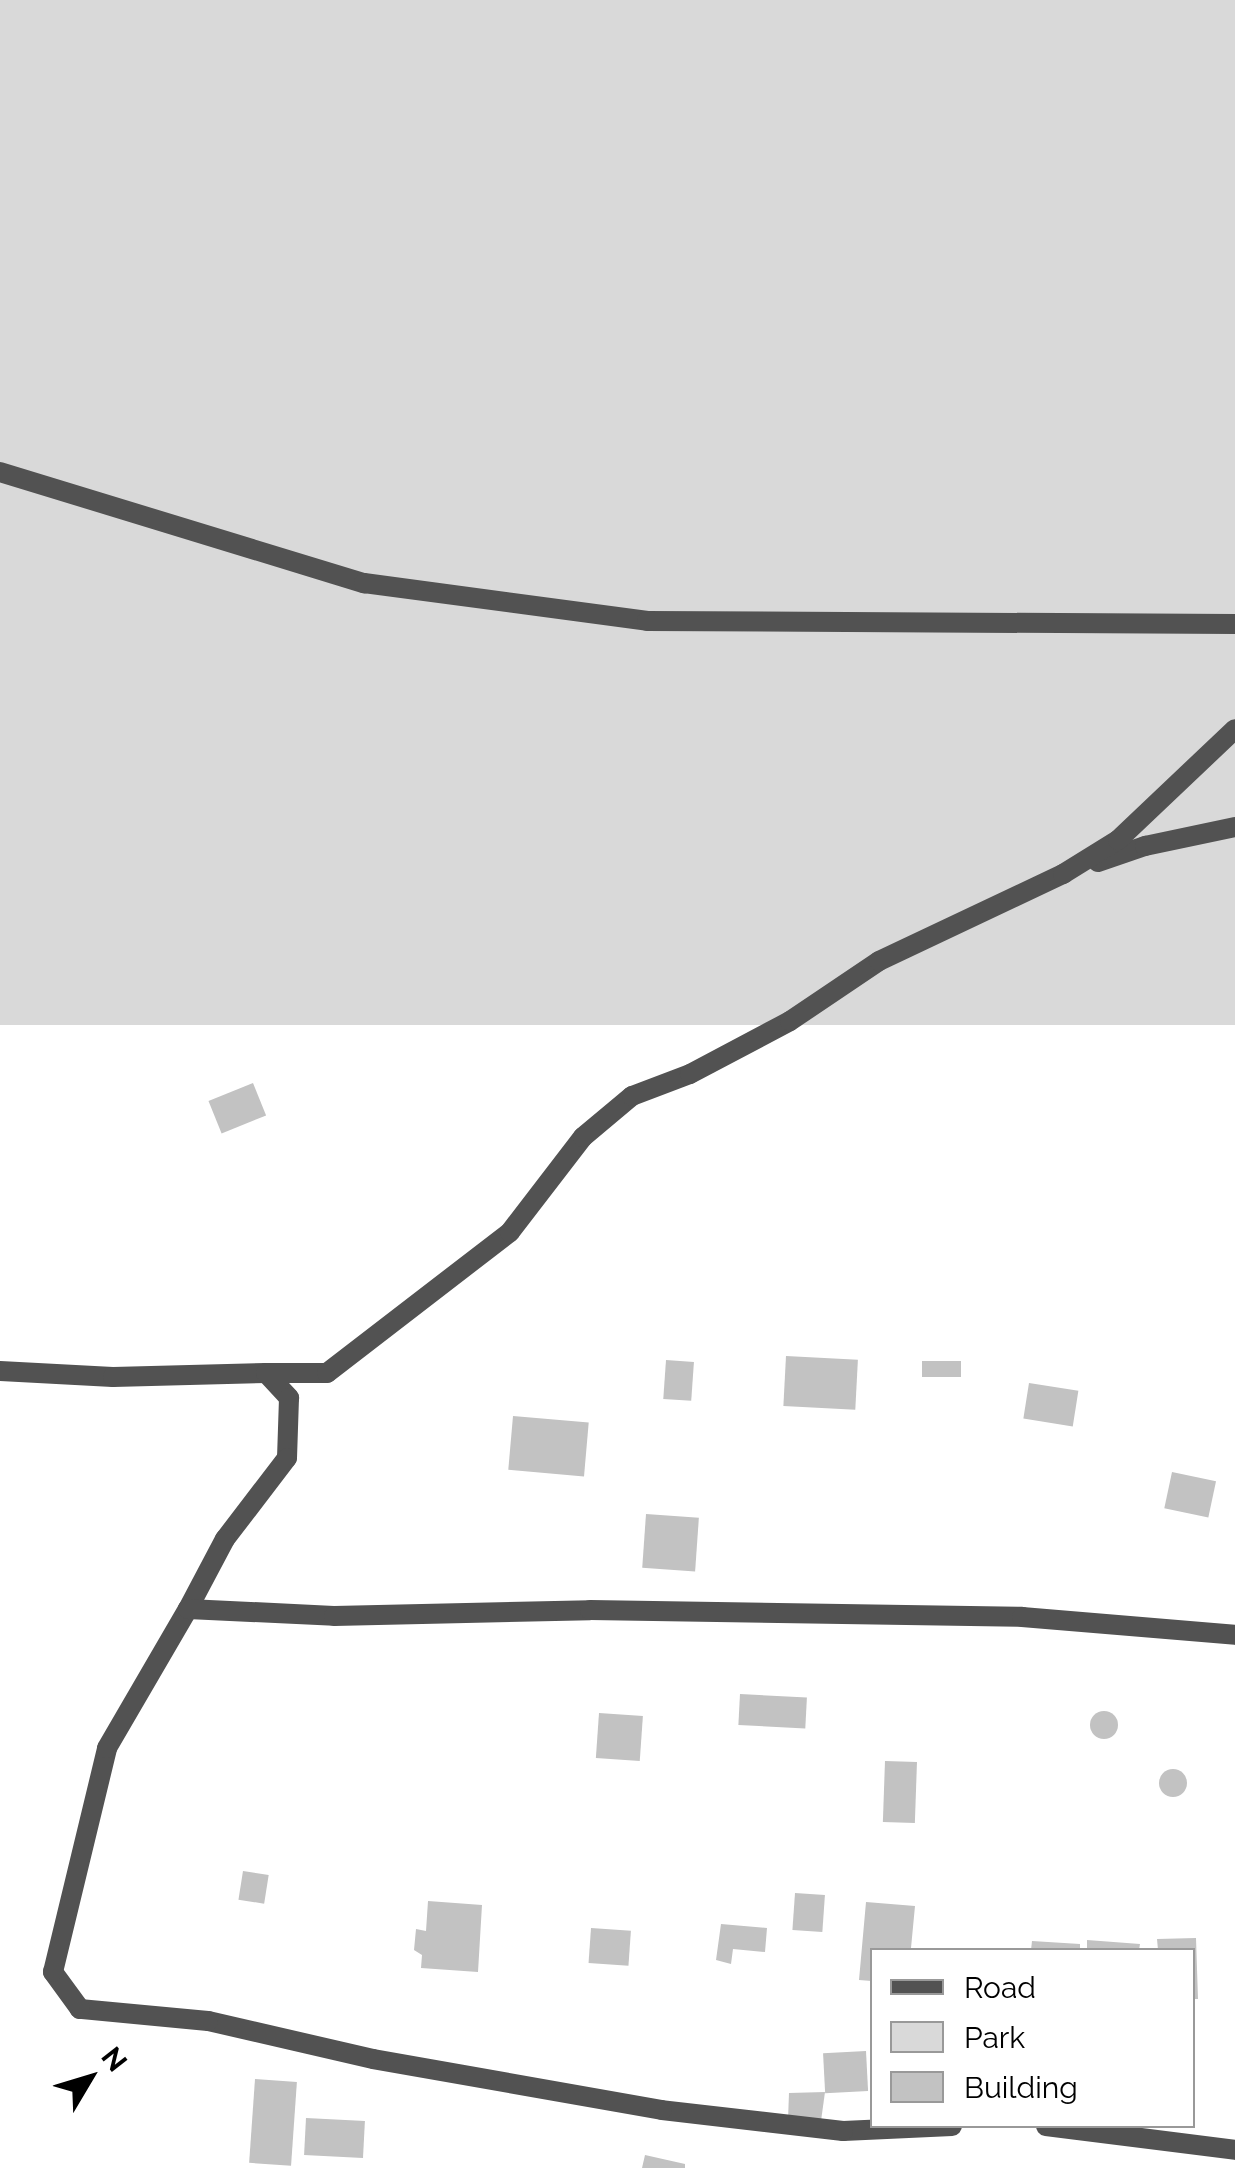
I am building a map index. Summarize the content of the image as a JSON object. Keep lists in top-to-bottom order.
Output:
{
  "legend": ["Road", "Park", "Building"],
  "north": "top right"
}
